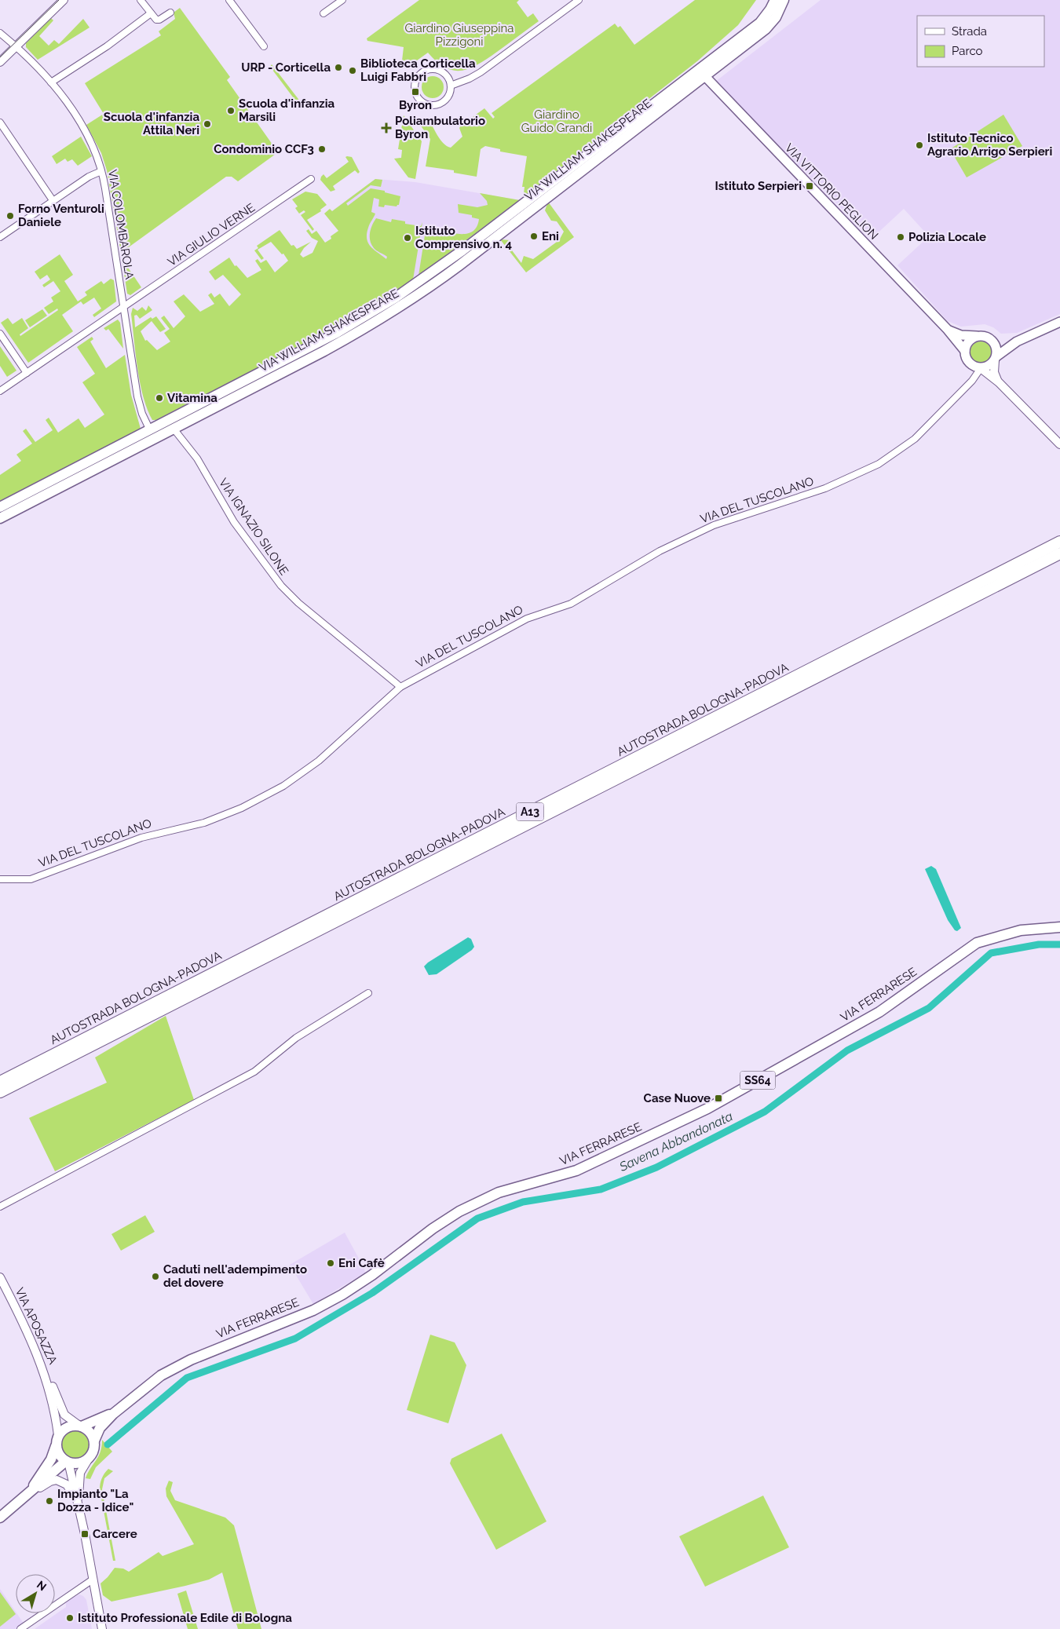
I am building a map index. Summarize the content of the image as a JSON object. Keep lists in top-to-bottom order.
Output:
{
  "streets": {
    "highway": ["AUTOSTRADA BOLOGNA-PADOVA", "A13"],
    "main road": [
      "VIA WILLIAM SHAKESPEARE",
      "VIA VITTORIO PEGLION",
      "VIA FERRARESE",
      "SS64"
    ],
    "street": [
      "VIA COLOMBAROLA",
      "VIA GIULIO VERNE",
      "VIA DEL TUSCOLANO",
      "VIA IGNAZIO SILONE",
      "VIA APOSAZZA"
    ]
  },
  "crossings": [
    ["VIA WILLIAM SHAKESPEARE", "VIA VITTORIO PEGLION"],
    ["VIA WILLIAM SHAKESPEARE", "VIA COLOMBAROLA"],
    ["VIA WILLIAM SHAKESPEARE", "VIA IGNAZIO SILONE"],
    ["VIA VITTORIO PEGLION", "VIA DEL TUSCOLANO"],
    ["VIA COLOMBAROLA", "VIA GIULIO VERNE"],
    ["VIA DEL TUSCOLANO", "VIA IGNAZIO SILONE"]
  ],
  "water": ["Savena Abbandonata"],
  "parks": ["Giardino Giuseppina Pizzigoni", "Giardino Guido Grandi"],
  "places": {
    "other": [
      "URP - Corticella",
      "Biblioteca Corticella Luigi Fabbri",
      "Scuola d'infanzia Marsili",
      "Scuola d'infanzia Attila Neri",
      "Istituto Tecnico Agrario Arrigo Serpieri",
      "Condominio CCF3",
      "Forno Venturoli Daniele",
      "Eni",
      "Polizia Locale",
      "Istituto Comprensivo n. 4",
      "Vitamina",
      "Eni Cafè",
      "Caduti nell'adempimento del dovere",
      "Impianto \"La Dozza - Idice\"",
      "Istituto Professionale Edile di Bologna"
    ],
    "transit": [
      "Byron",
      "Istituto Serpieri",
      "Case Nuove",
      "Carcere"
    ],
    "health": ["Poliambulatorio Byron"]
  },
  "legend": ["Strada", "Parco"],
  "north": "top right"
}
